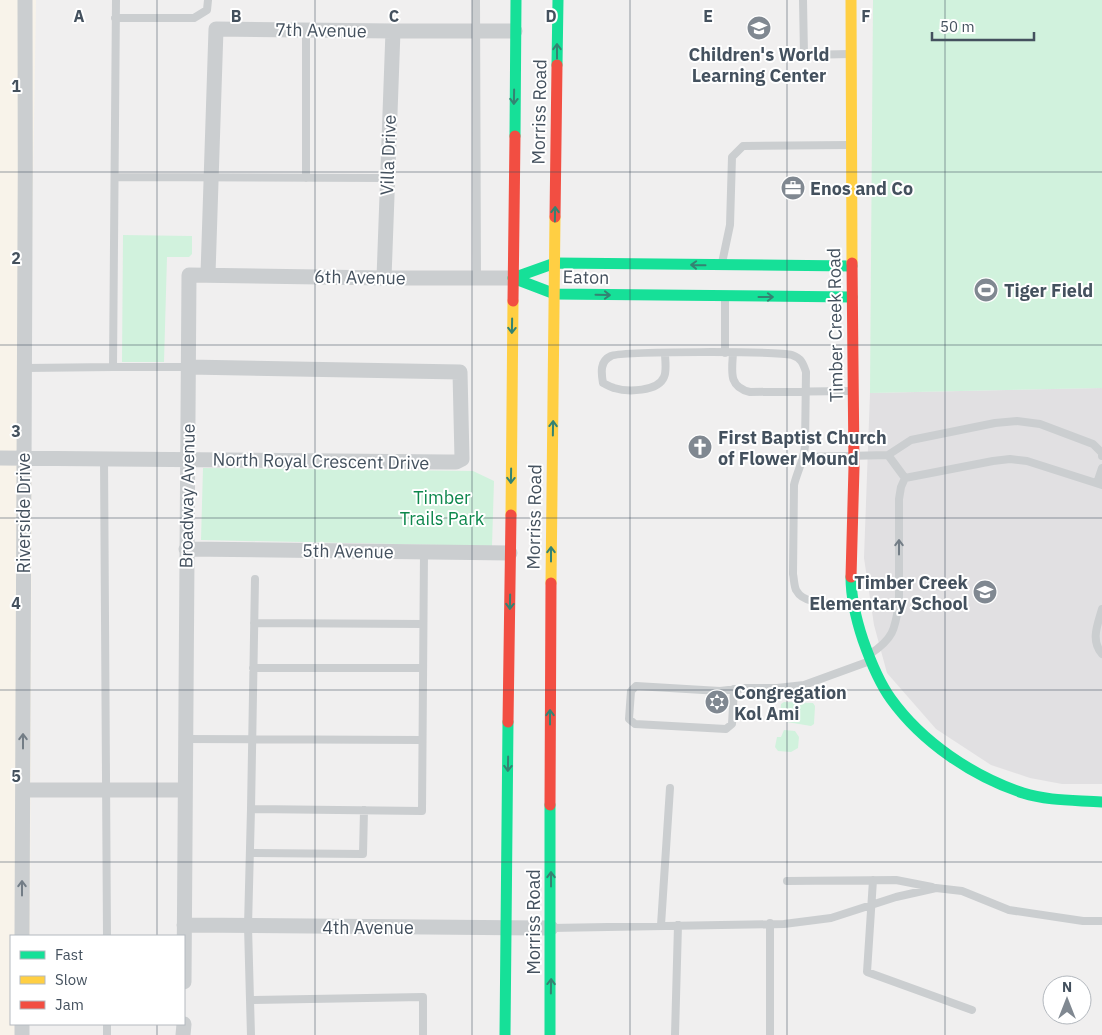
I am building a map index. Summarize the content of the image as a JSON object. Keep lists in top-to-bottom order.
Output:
{
  "streets": {
    "main road": ["Morriss Road", "Eaton", "Timber Creek Road"],
    "street": [
      "7th Avenue",
      "Villa Drive",
      "6th Avenue",
      "North Royal Crescent Drive",
      "Broadway Avenue",
      "Riverside Drive",
      "5th Avenue",
      "4th Avenue"
    ]
  },
  "crossings": [
    ["7th Avenue", "Morriss Road"],
    ["7th Avenue", "Villa Drive"],
    ["Morriss Road", "6th Avenue"],
    ["Morriss Road", "Eaton"],
    ["Morriss Road", "5th Avenue"],
    ["Morriss Road", "4th Avenue"],
    ["Villa Drive", "6th Avenue"],
    ["6th Avenue", "Eaton"],
    ["6th Avenue", "Broadway Avenue"],
    ["Eaton", "Timber Creek Road"],
    ["North Royal Crescent Drive", "Broadway Avenue"],
    ["North Royal Crescent Drive", "Riverside Drive"],
    ["Broadway Avenue", "5th Avenue"],
    ["Broadway Avenue", "4th Avenue"]
  ],
  "one_way": ["Riverside Drive"],
  "parks": ["Timber Trails Park"],
  "places": {
    "school or university": ["Children's World Learning Center", "Timber Creek Elementary School"],
    "office": ["Enos and Co"],
    "sports": ["Tiger Field"],
    "church": ["First Baptist Church of Flower Mound"],
    "synagogue": ["Congregation Kol Ami"]
  },
  "legend": ["Fast", "Slow", "Jam"],
  "scale_bar": "50 m",
  "north": "top",
  "grid": {
    "columns": [
      "A",
      "B",
      "C",
      "D",
      "E",
      "F"
    ],
    "rows": [
      "1",
      "2",
      "3",
      "4",
      "5"
    ]
  }
}
